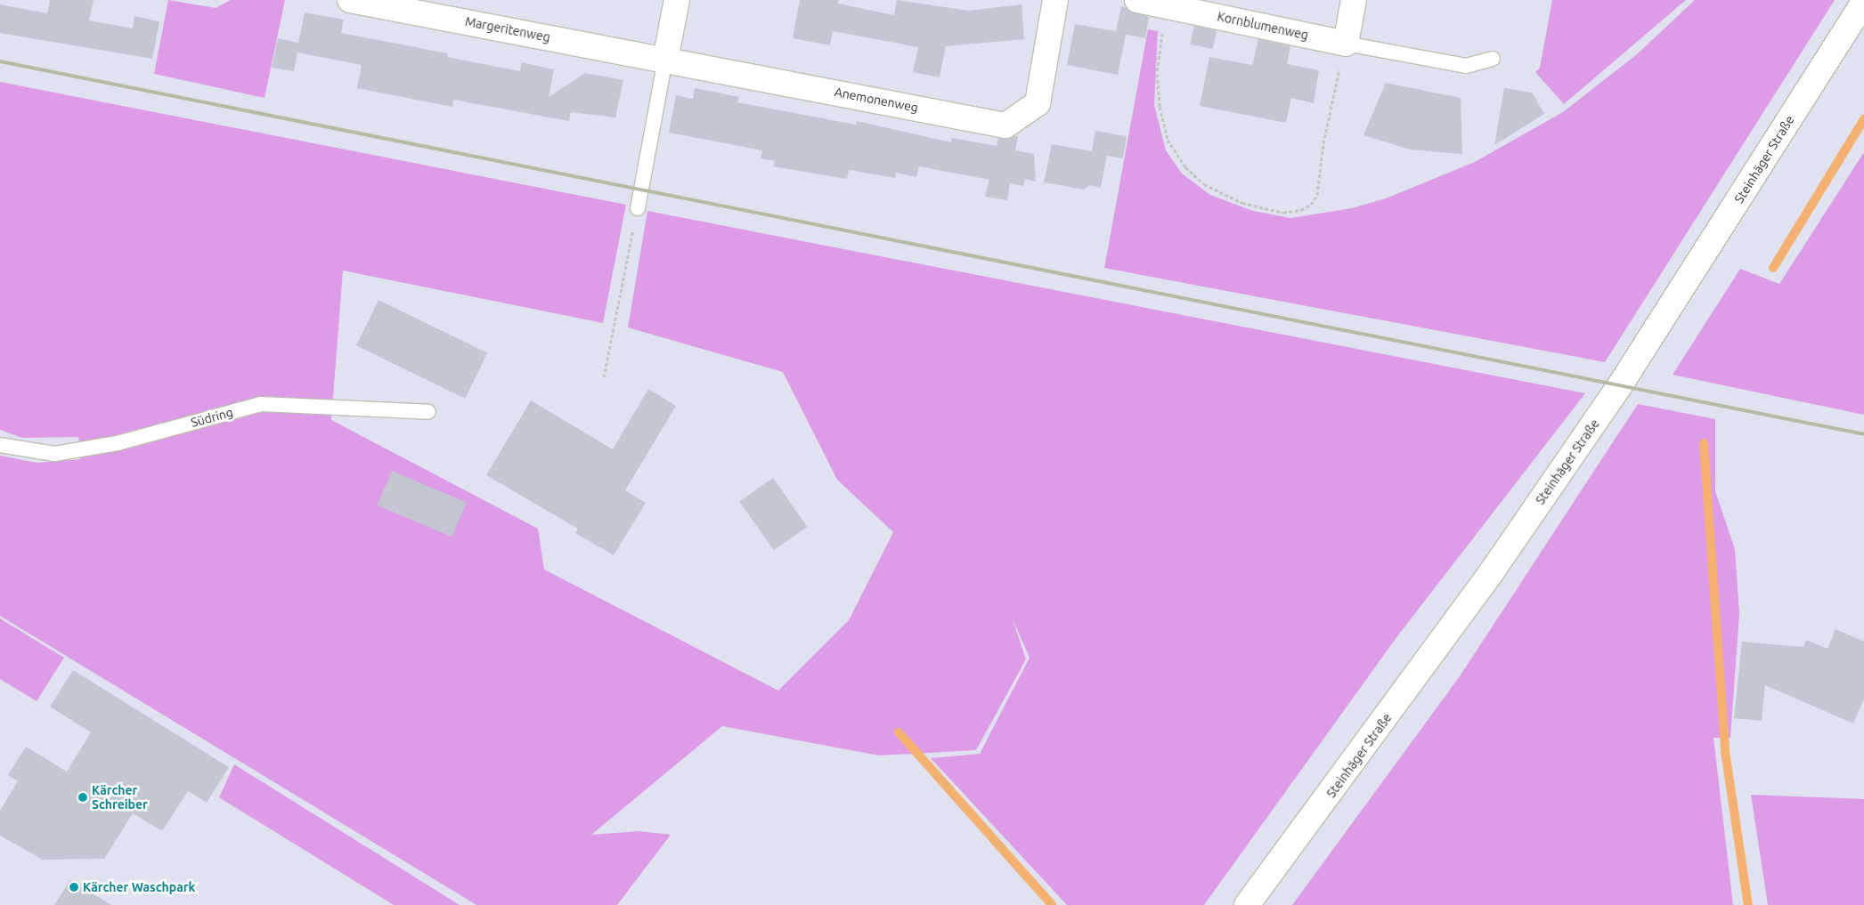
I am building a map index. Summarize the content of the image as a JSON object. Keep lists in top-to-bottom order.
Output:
{
  "streets": {
    "street": [
      "Kornblumenweg",
      "Margeritenweg",
      "Anemonenweg",
      "Steinhäger Straße"
    ],
    "lane": ["Südring"]
  },
  "crossings": [
    ["Margeritenweg", "Anemonenweg"]
  ],
  "places": ["Kärcher Schreiber", "Kärcher Waschpark"]
}
